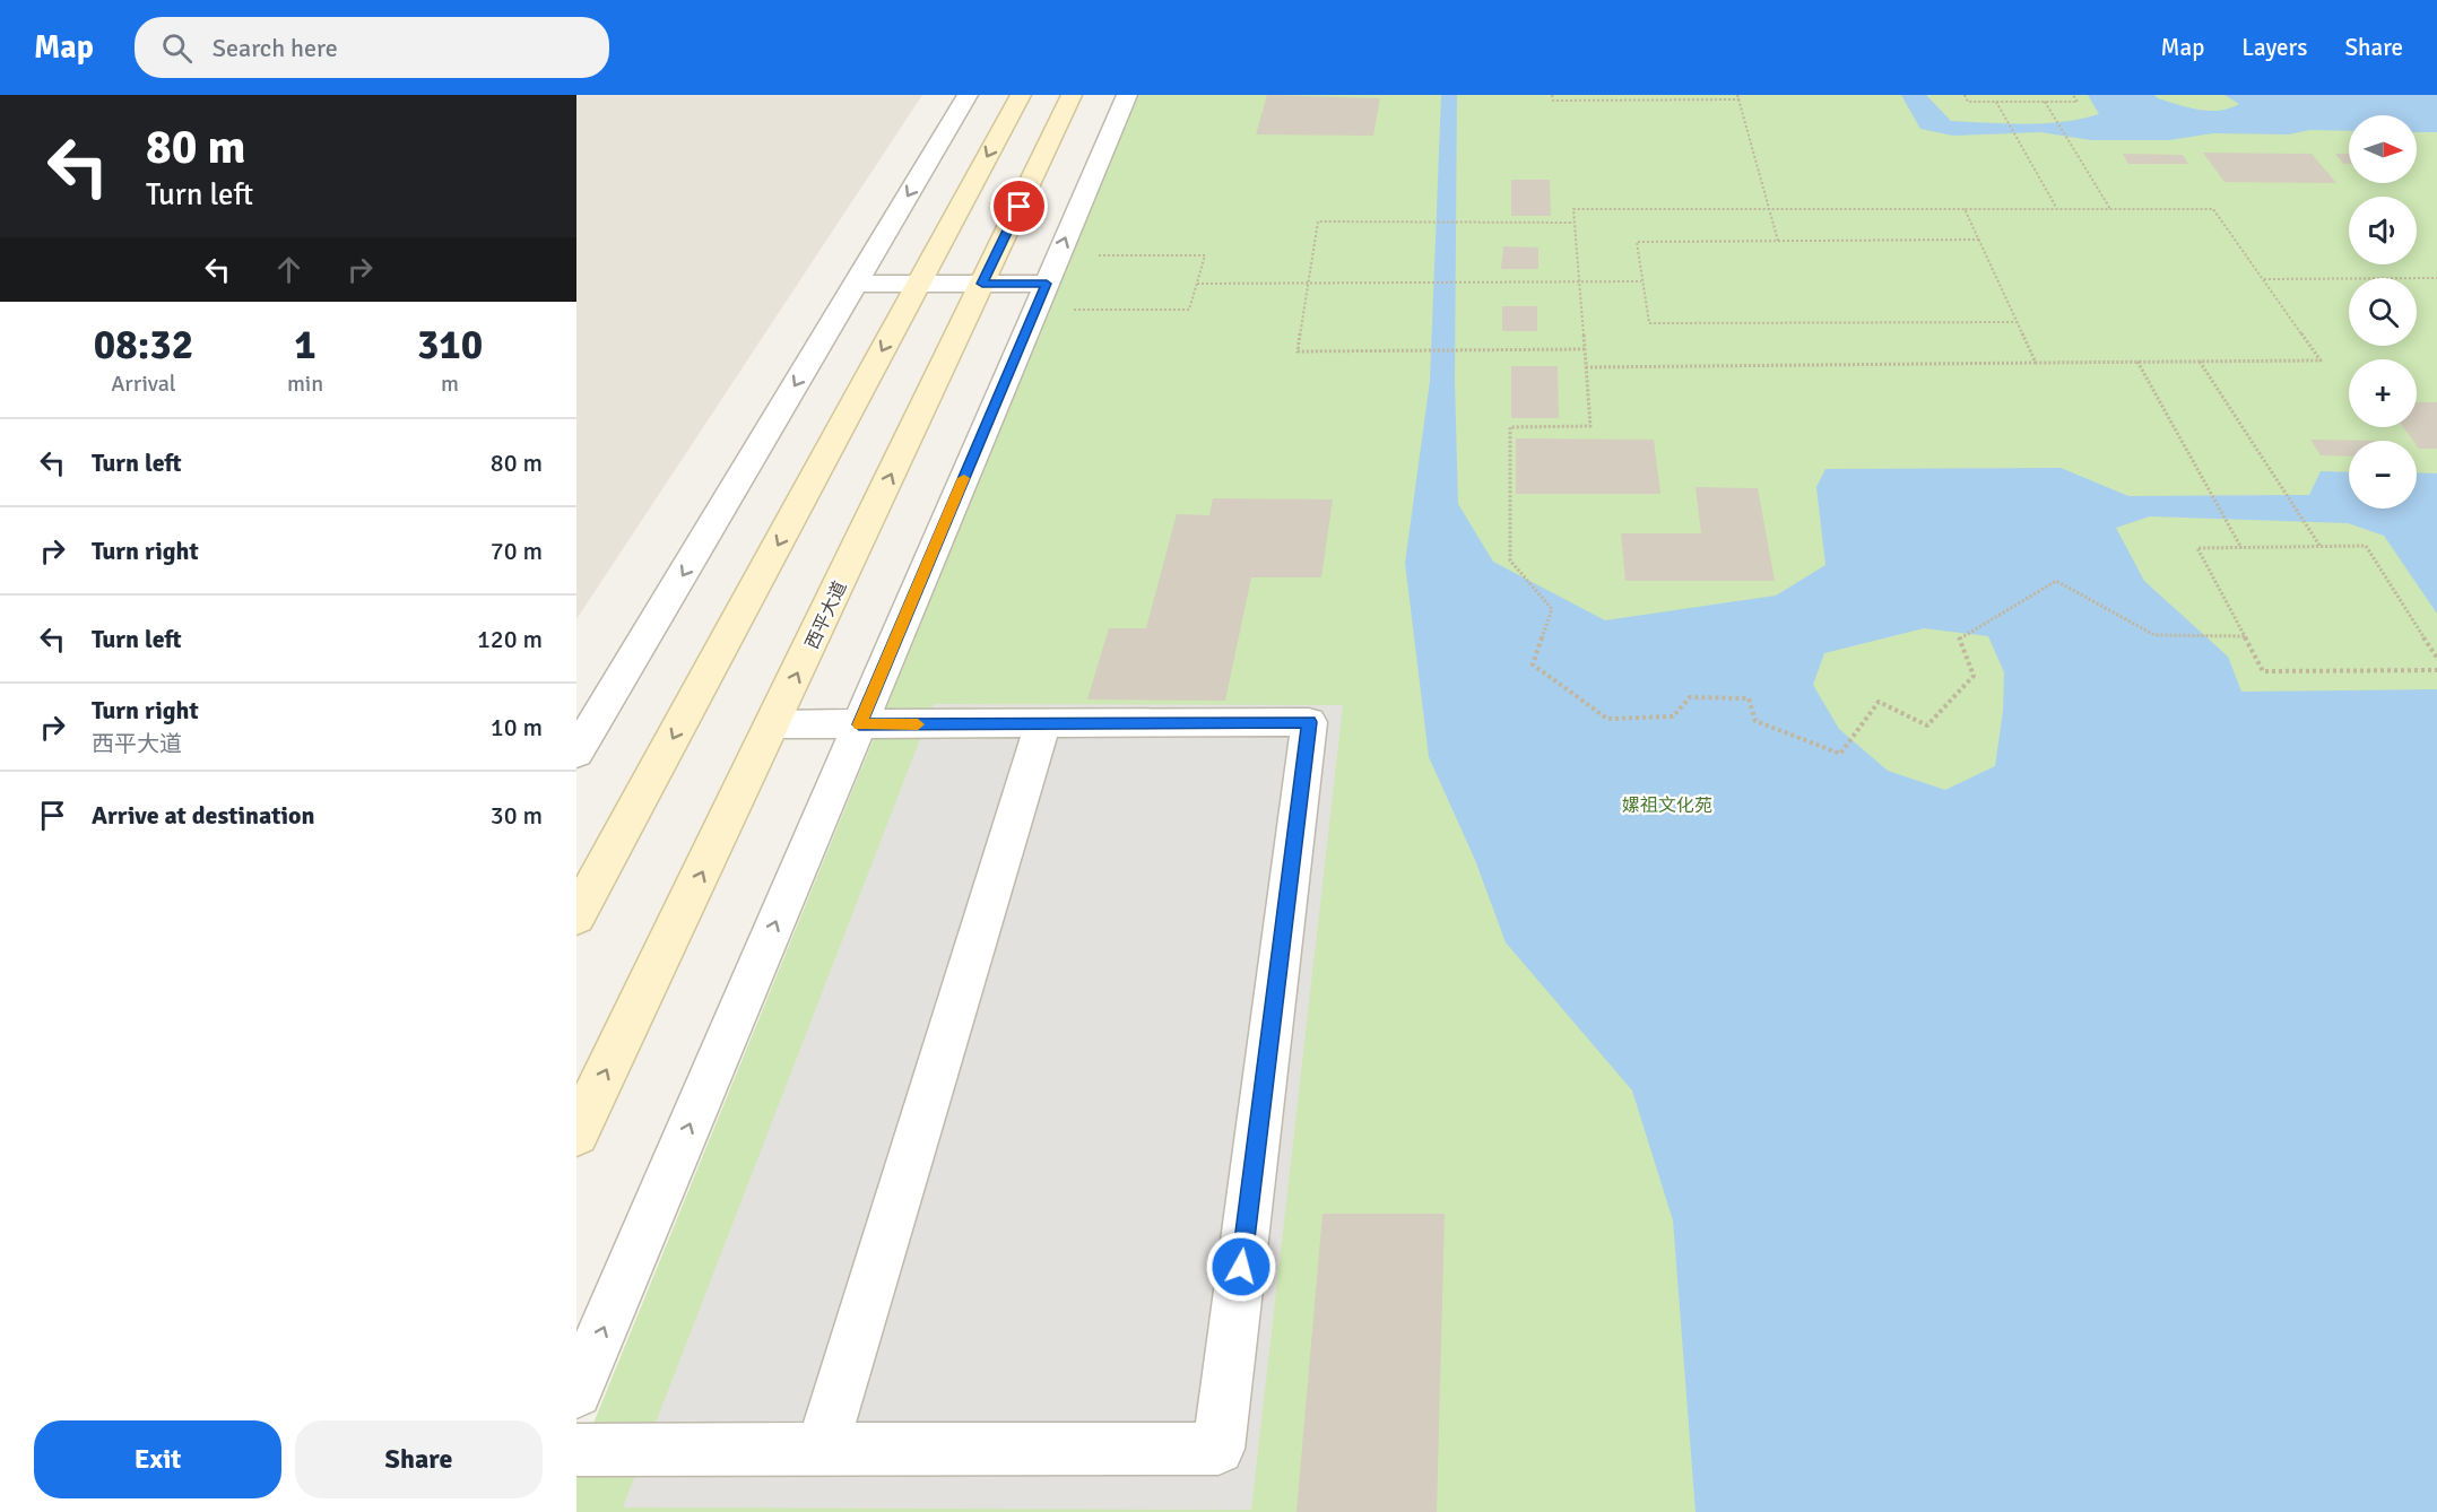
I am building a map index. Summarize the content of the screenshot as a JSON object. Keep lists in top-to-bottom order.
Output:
{
  "streets": {
    "main road": ["西平大道"]
  },
  "parks": ["嫘祖文化苑"],
  "north": "right",
  "page": {
    "header": "Map",
    "search": "Search here",
    "nav": ["Map", "Layers", "Share"],
    "turn": ["80 m", "Turn left"],
    "map_buttons": ["+", "−"],
    "eta": [
      "08:32",
      "Arrival",
      "1",
      "min",
      "310",
      "m"
    ],
    "list": [
      {
        "name": "Turn left",
        "value": "80 m"
      },
      {
        "name": "Turn right",
        "value": "70 m"
      },
      {
        "name": "Turn left",
        "value": "120 m"
      },
      {
        "name": "Turn right",
        "note": "西平大道",
        "value": "10 m"
      },
      {
        "name": "Arrive at destination",
        "value": "30 m"
      }
    ],
    "buttons": ["Exit", "Share"]
  }
}
